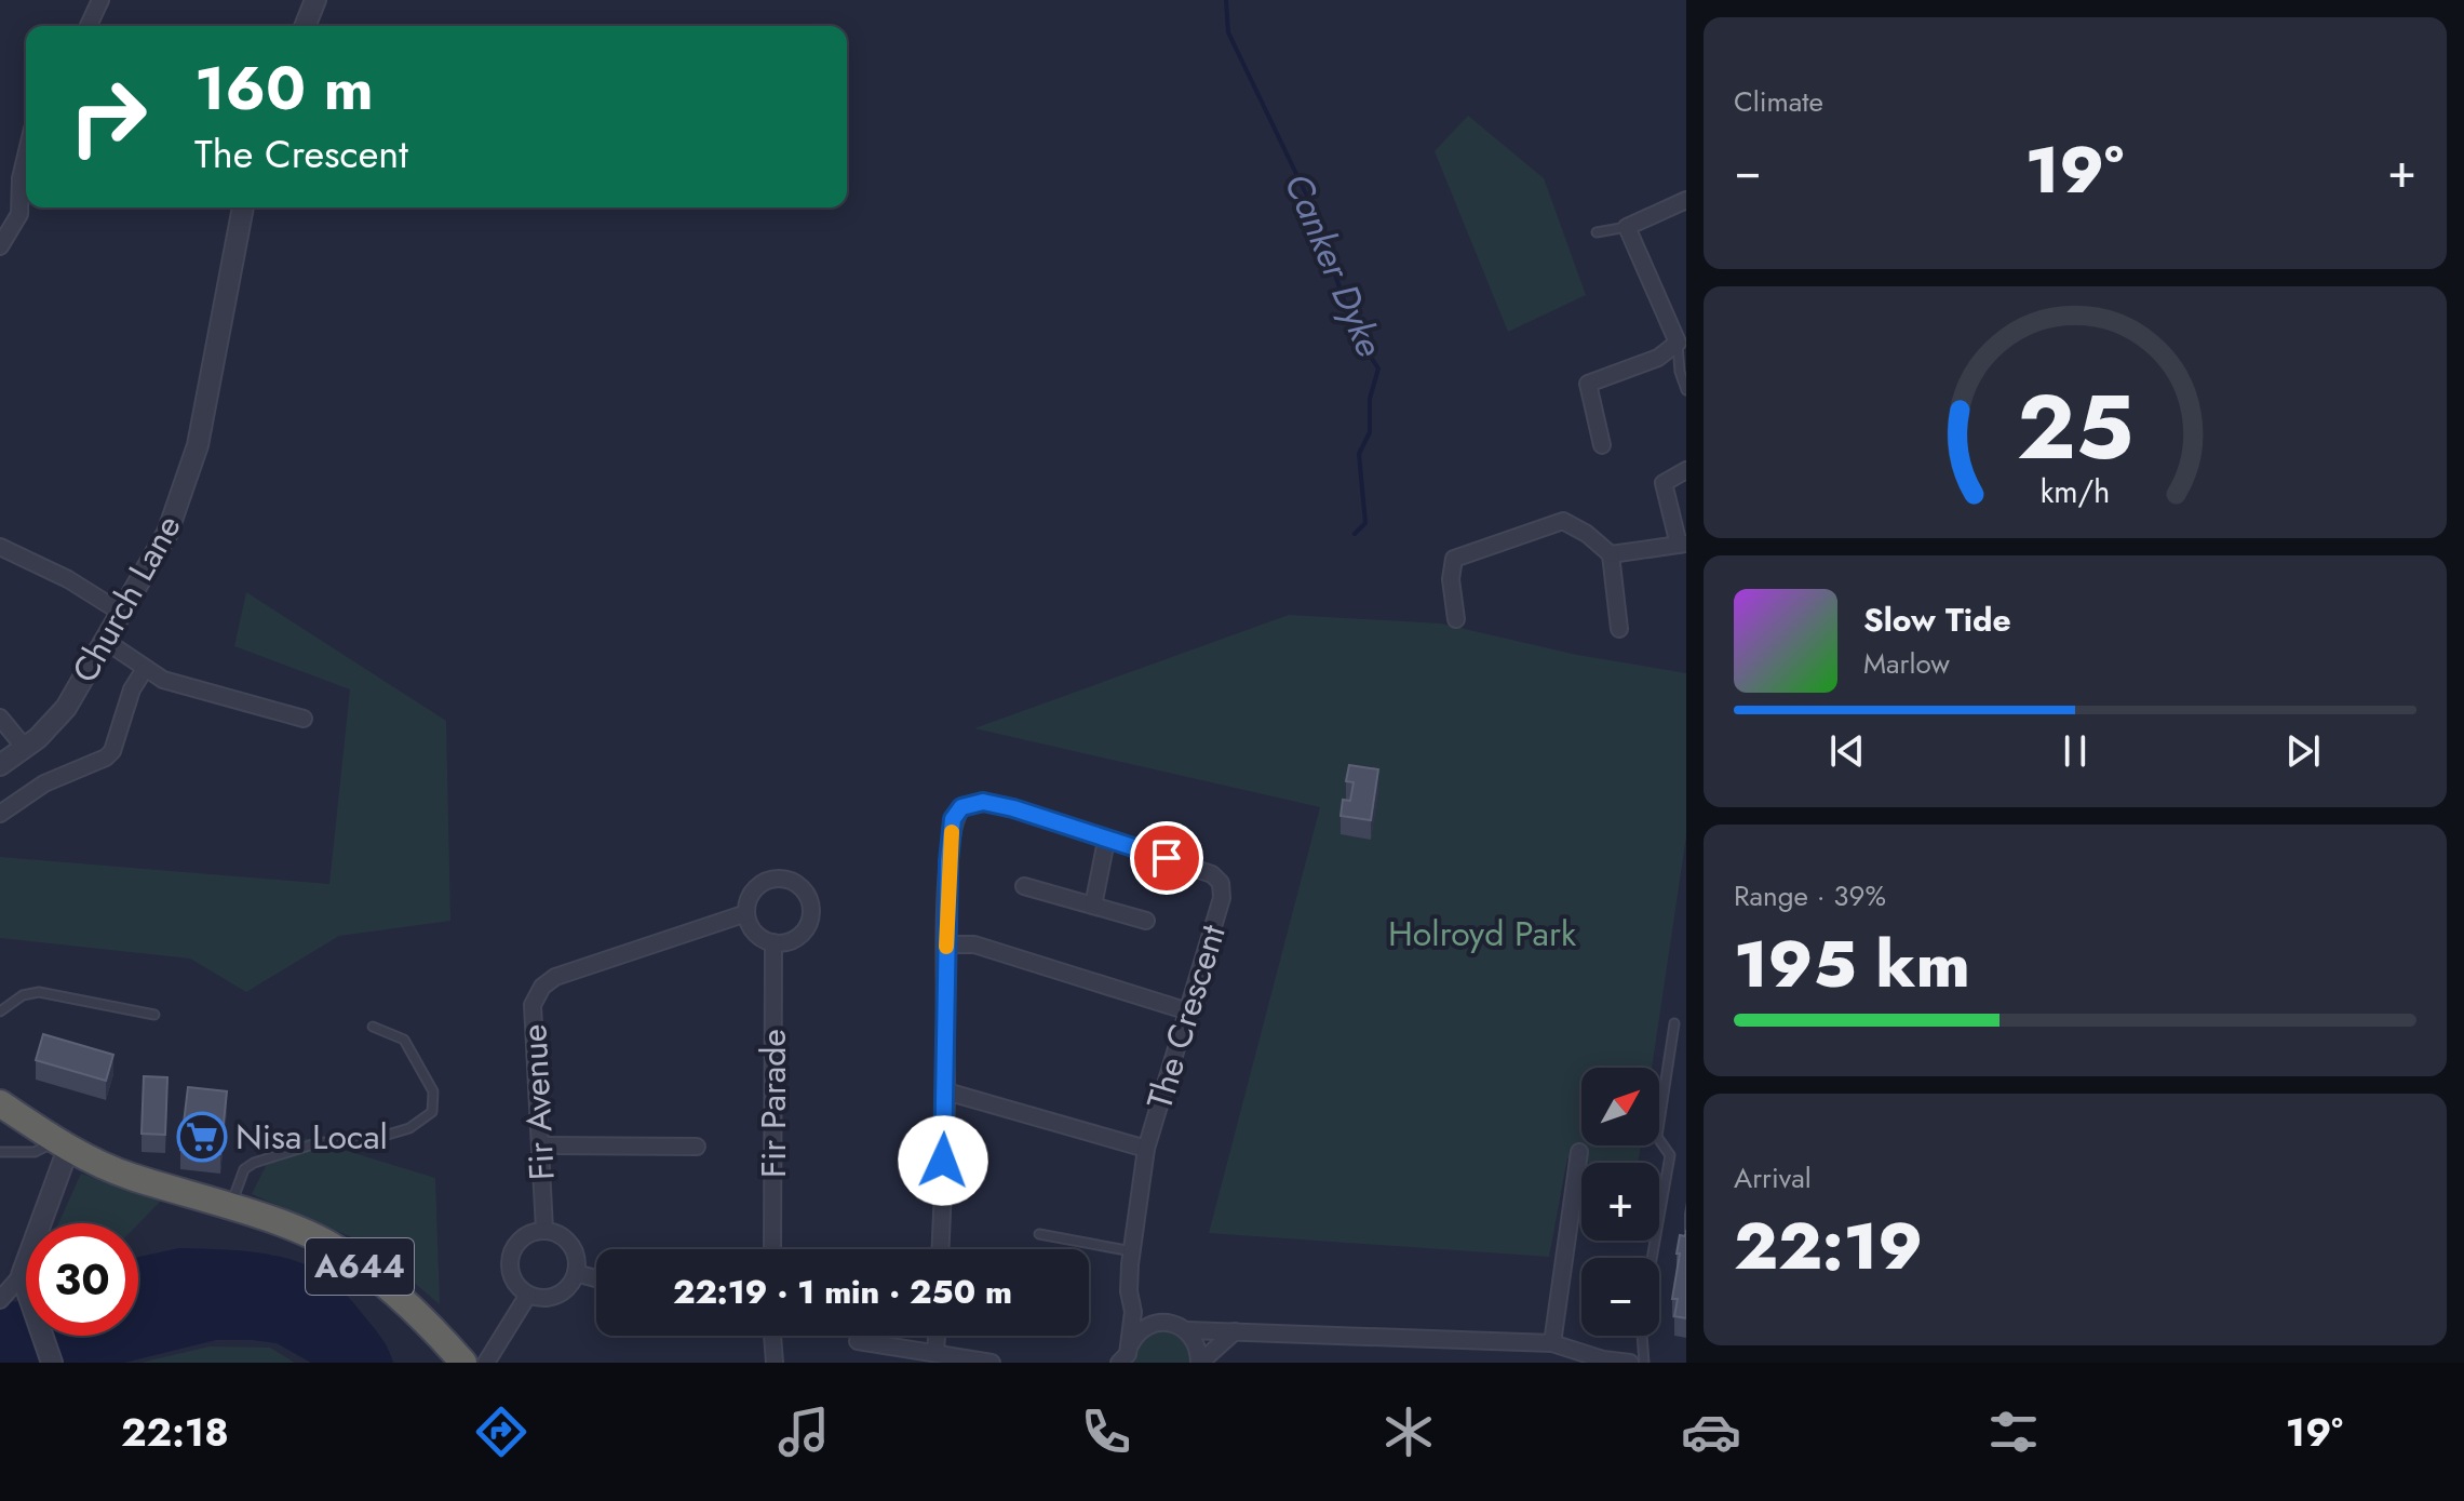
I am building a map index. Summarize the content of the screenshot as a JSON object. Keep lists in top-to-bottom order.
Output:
{
  "streets": {
    "highway": ["A644"],
    "street": [
      "Church Lane",
      "The Crescent",
      "Fir Avenue",
      "Fir Parade"
    ]
  },
  "crossings": [
    ["Fir Avenue", "Fir Parade"]
  ],
  "water": ["Canker Dyke"],
  "parks": ["Holroyd Park"],
  "places": {
    "supermarket": ["Nisa Local"]
  },
  "north": "top right",
  "page": {
    "tile": [
      "Climate",
      ["Range · 39%", "195 km"],
      ["Arrival", "22:19"]
    ],
    "turn": ["160 m", "The Crescent"],
    "heat": ["−", "19°", "+"],
    "song": ["Slow Tide", "Marlow"],
    "map_buttons": ["+", "−"],
    "limit": "30",
    "trip": "22:19 · 1 min · 250 m",
    "tabs": ["22:18", "19°"],
    "gauge": ["25", "km/h"]
  }
}
